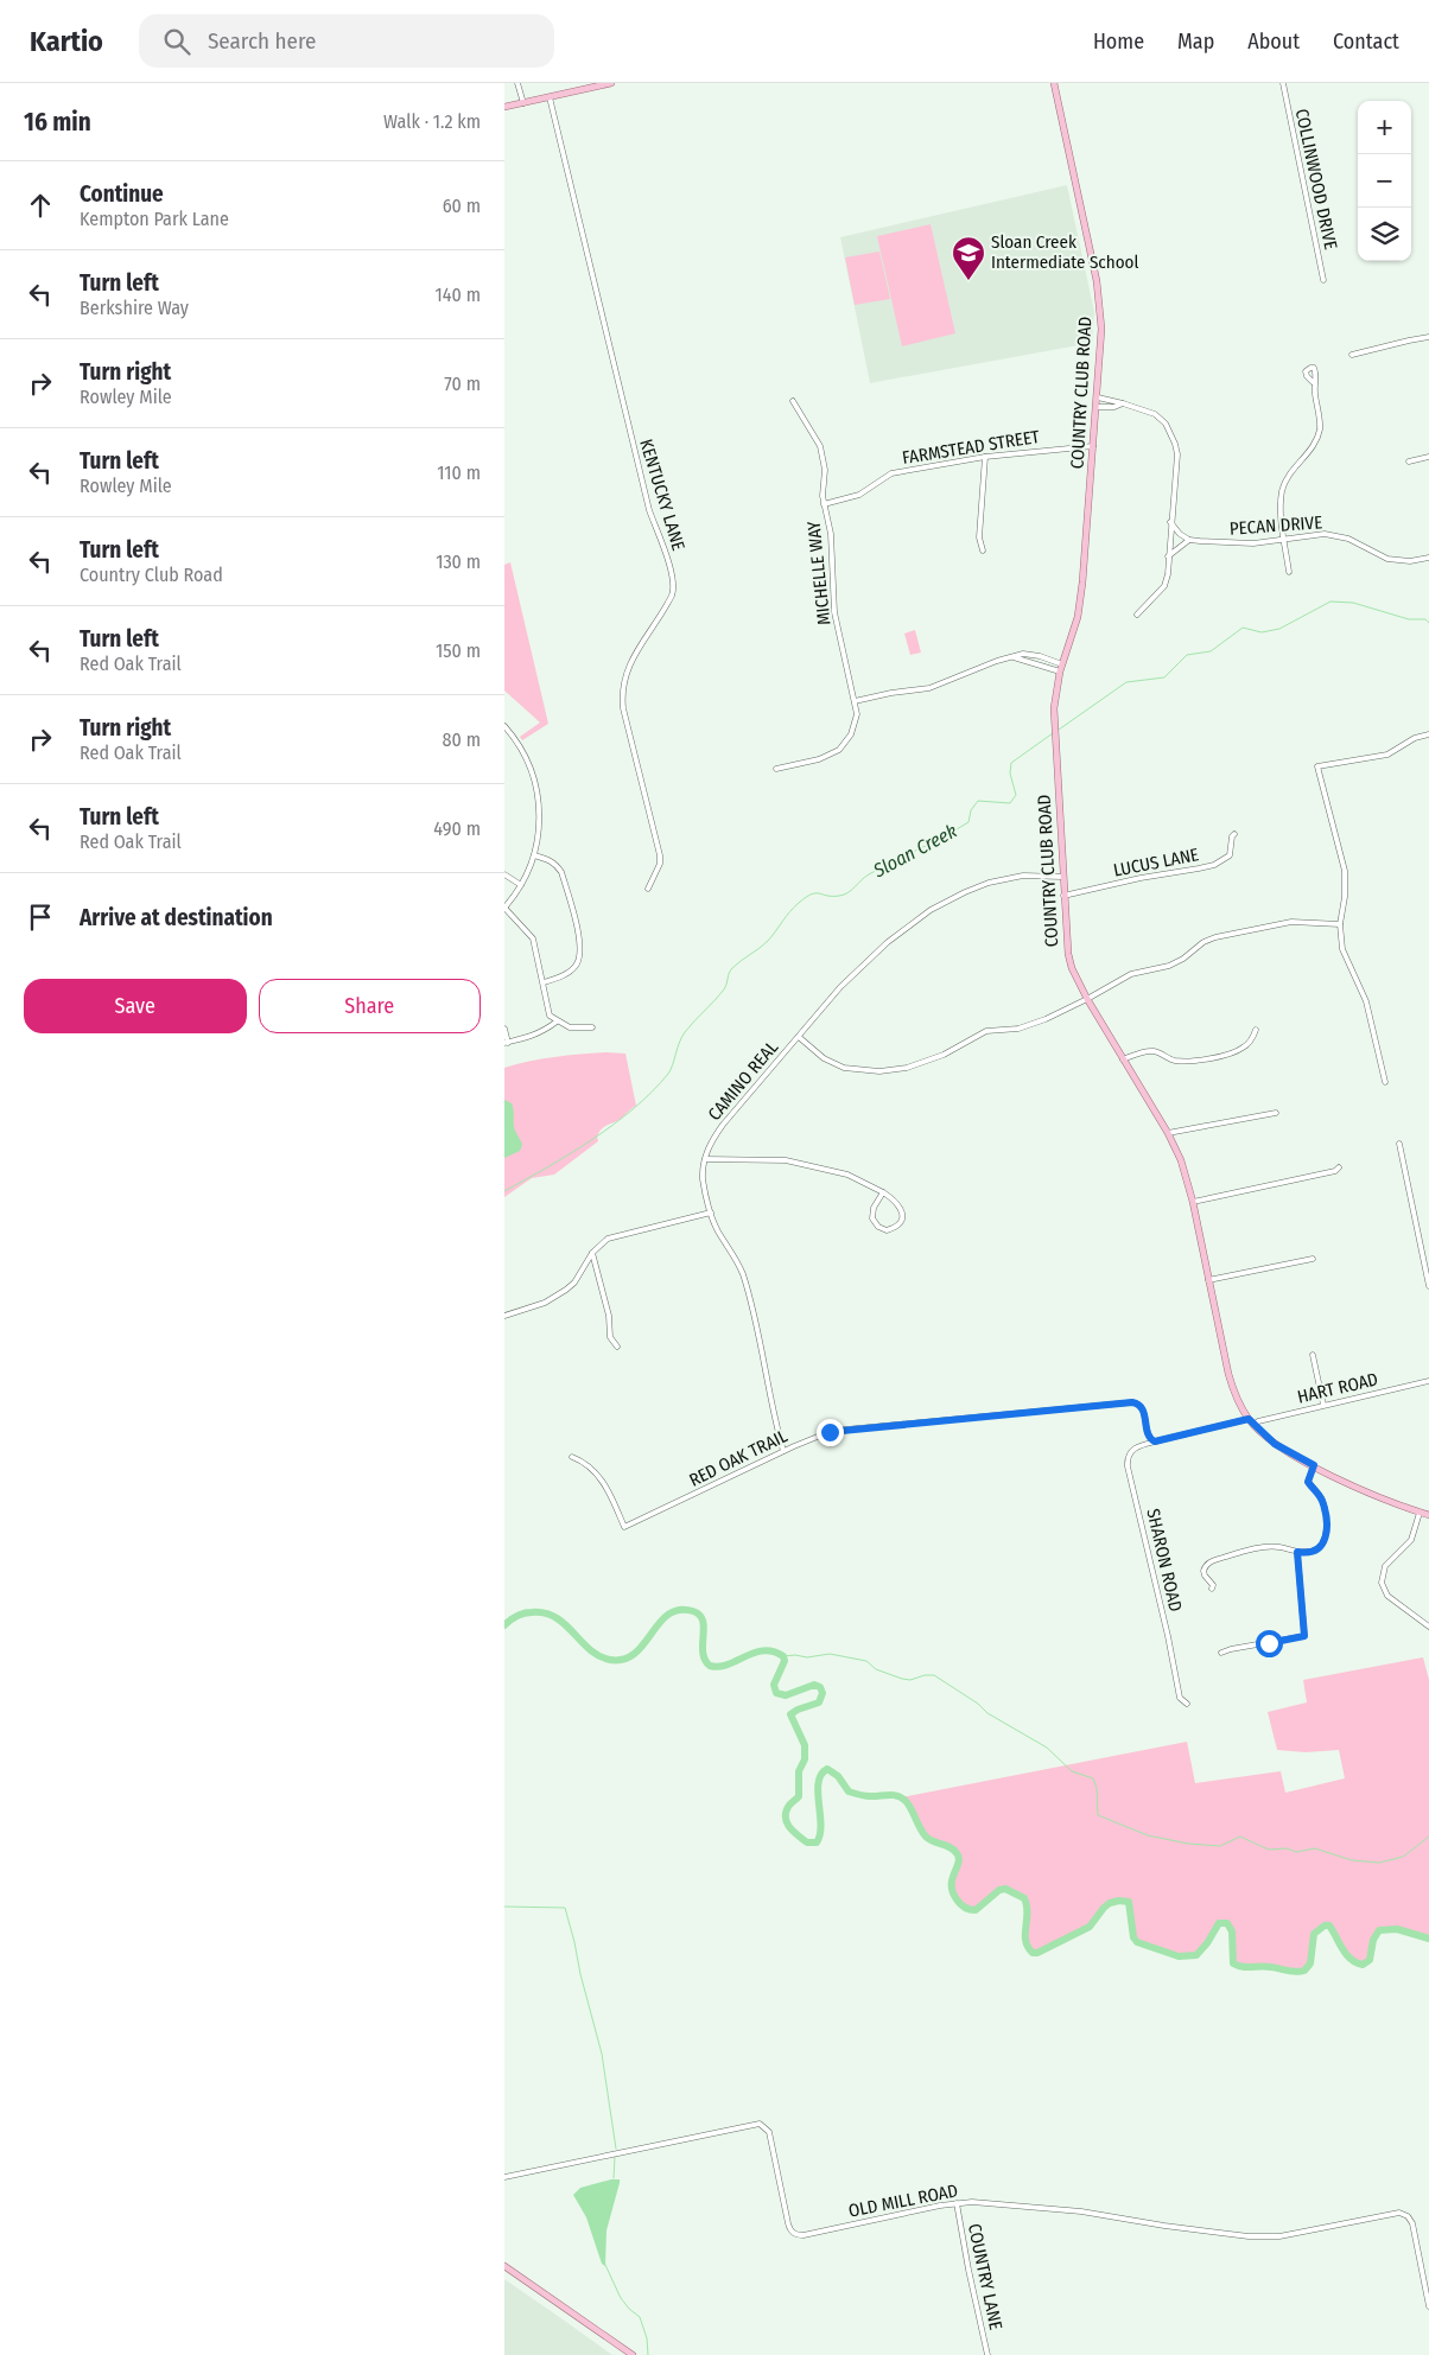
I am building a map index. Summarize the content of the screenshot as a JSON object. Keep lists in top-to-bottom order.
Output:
{
  "streets": {
    "main road": ["COUNTRY CLUB ROAD"],
    "street": [
      "COLLINWOOD DRIVE",
      "FARMSTEAD STREET",
      "KENTUCKY LANE",
      "PECAN DRIVE",
      "MICHELLE WAY",
      "LUCUS LANE",
      "CAMINO REAL",
      "HART ROAD",
      "RED OAK TRAIL",
      "SHARON ROAD",
      "OLD MILL ROAD",
      "COUNTRY LANE"
    ]
  },
  "crossings": [
    ["COUNTRY CLUB ROAD", "FARMSTEAD STREET"],
    ["COUNTRY CLUB ROAD", "LUCUS LANE"],
    ["COUNTRY CLUB ROAD", "CAMINO REAL"],
    ["COUNTRY CLUB ROAD", "HART ROAD"],
    ["FARMSTEAD STREET", "MICHELLE WAY"],
    ["CAMINO REAL", "RED OAK TRAIL"],
    ["RED OAK TRAIL", "SHARON ROAD"],
    ["OLD MILL ROAD", "COUNTRY LANE"]
  ],
  "water": ["Sloan Creek"],
  "places": {
    "school or university": ["Sloan Creek Intermediate School"]
  },
  "page": {
    "header": "Kartio",
    "search": "Search here",
    "nav": [
      "Home",
      "Map",
      "About",
      "Contact"
    ],
    "heading": ["16 min", "Walk · 1.2 km"],
    "map_buttons": ["+", "−"],
    "list": [
      ["Continue", "Kempton Park Lane", "60 m"],
      ["Turn left", "Berkshire Way", "140 m"],
      ["Turn right", "Rowley Mile", "70 m"],
      ["Turn left", "Rowley Mile", "110 m"],
      ["Turn left", "Country Club Road", "130 m"],
      ["Turn left", "Red Oak Trail", "150 m"],
      ["Turn right", "Red Oak Trail", "80 m"],
      ["Turn left", "Red Oak Trail", "490 m"],
      "Arrive at destination"
    ],
    "buttons": ["Save", "Share"]
  }
}
